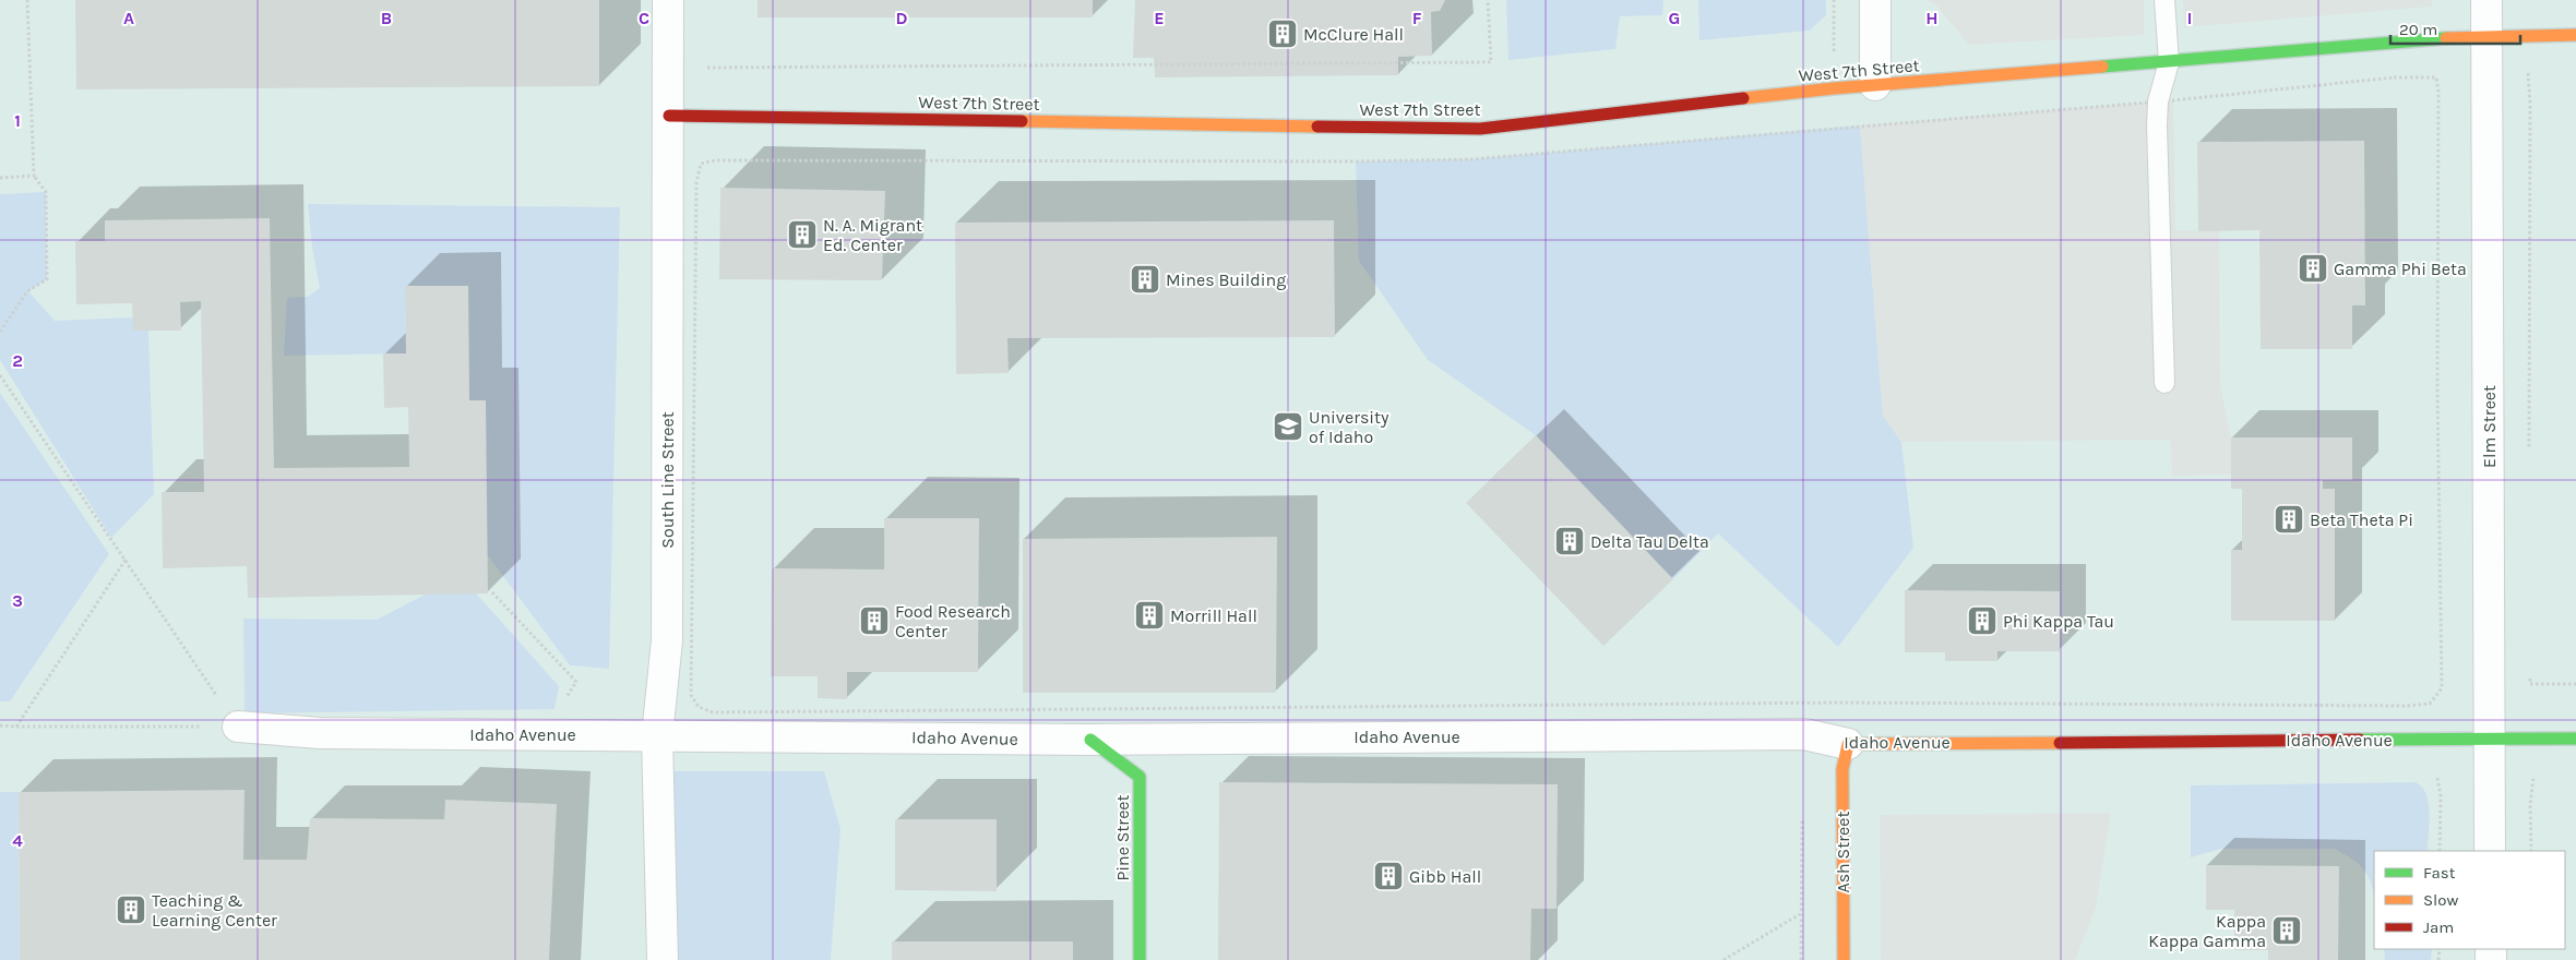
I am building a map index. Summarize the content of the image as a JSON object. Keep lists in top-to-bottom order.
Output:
{
  "streets": {
    "street": [
      "West 7th Street",
      "Elm Street",
      "South Line Street",
      "Idaho Avenue",
      "Pine Street",
      "Ash Street"
    ]
  },
  "crossings": [
    ["West 7th Street", "Elm Street"],
    ["West 7th Street", "South Line Street"],
    ["Elm Street", "Idaho Avenue"],
    ["South Line Street", "Idaho Avenue"],
    ["Idaho Avenue", "Pine Street"],
    ["Idaho Avenue", "Ash Street"]
  ],
  "places": {
    "building": [
      "McClure Hall",
      "N. A. Migrant Ed. Center",
      "Gamma Phi Beta",
      "Mines Building",
      "Beta Theta Pi",
      "Delta Tau Delta",
      "Morrill Hall",
      "Food Research Center",
      "Phi Kappa Tau",
      "Gibb Hall",
      "Teaching & Learning Center",
      "Kappa Kappa Gamma"
    ],
    "school or university": ["University of Idaho"]
  },
  "legend": ["Fast", "Slow", "Jam"],
  "scale_bar": "20 m",
  "grid": {
    "columns": [
      "A",
      "B",
      "C",
      "D",
      "E",
      "F",
      "G",
      "H",
      "I"
    ],
    "rows": [
      "1",
      "2",
      "3",
      "4"
    ]
  }
}
